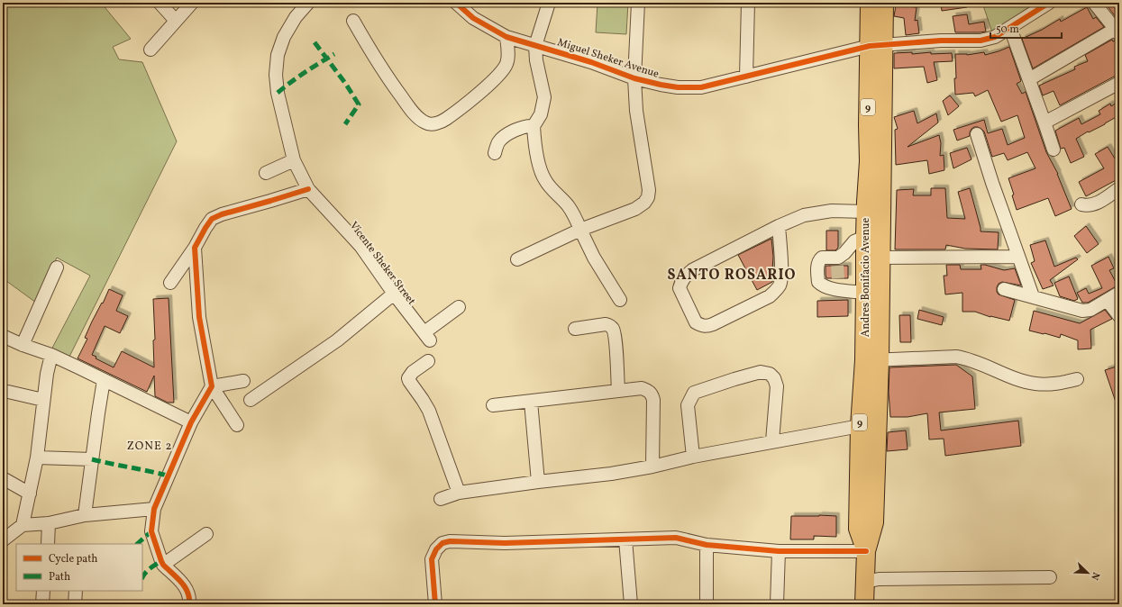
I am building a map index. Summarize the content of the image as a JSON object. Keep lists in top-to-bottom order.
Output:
{
  "streets": {
    "highway": ["9", "Andres Bonifacio Avenue"],
    "street": ["Miguel Sheker Avenue", "Vicente Sheker Street"]
  },
  "crossings": [
    ["Miguel Sheker Avenue", "Andres Bonifacio Avenue"]
  ],
  "districts": ["SANTO ROSARIO", "ZONE 2"],
  "legend": ["Cycle path", "Path"],
  "scale_bar": "50 m",
  "north": "bottom right"
}
